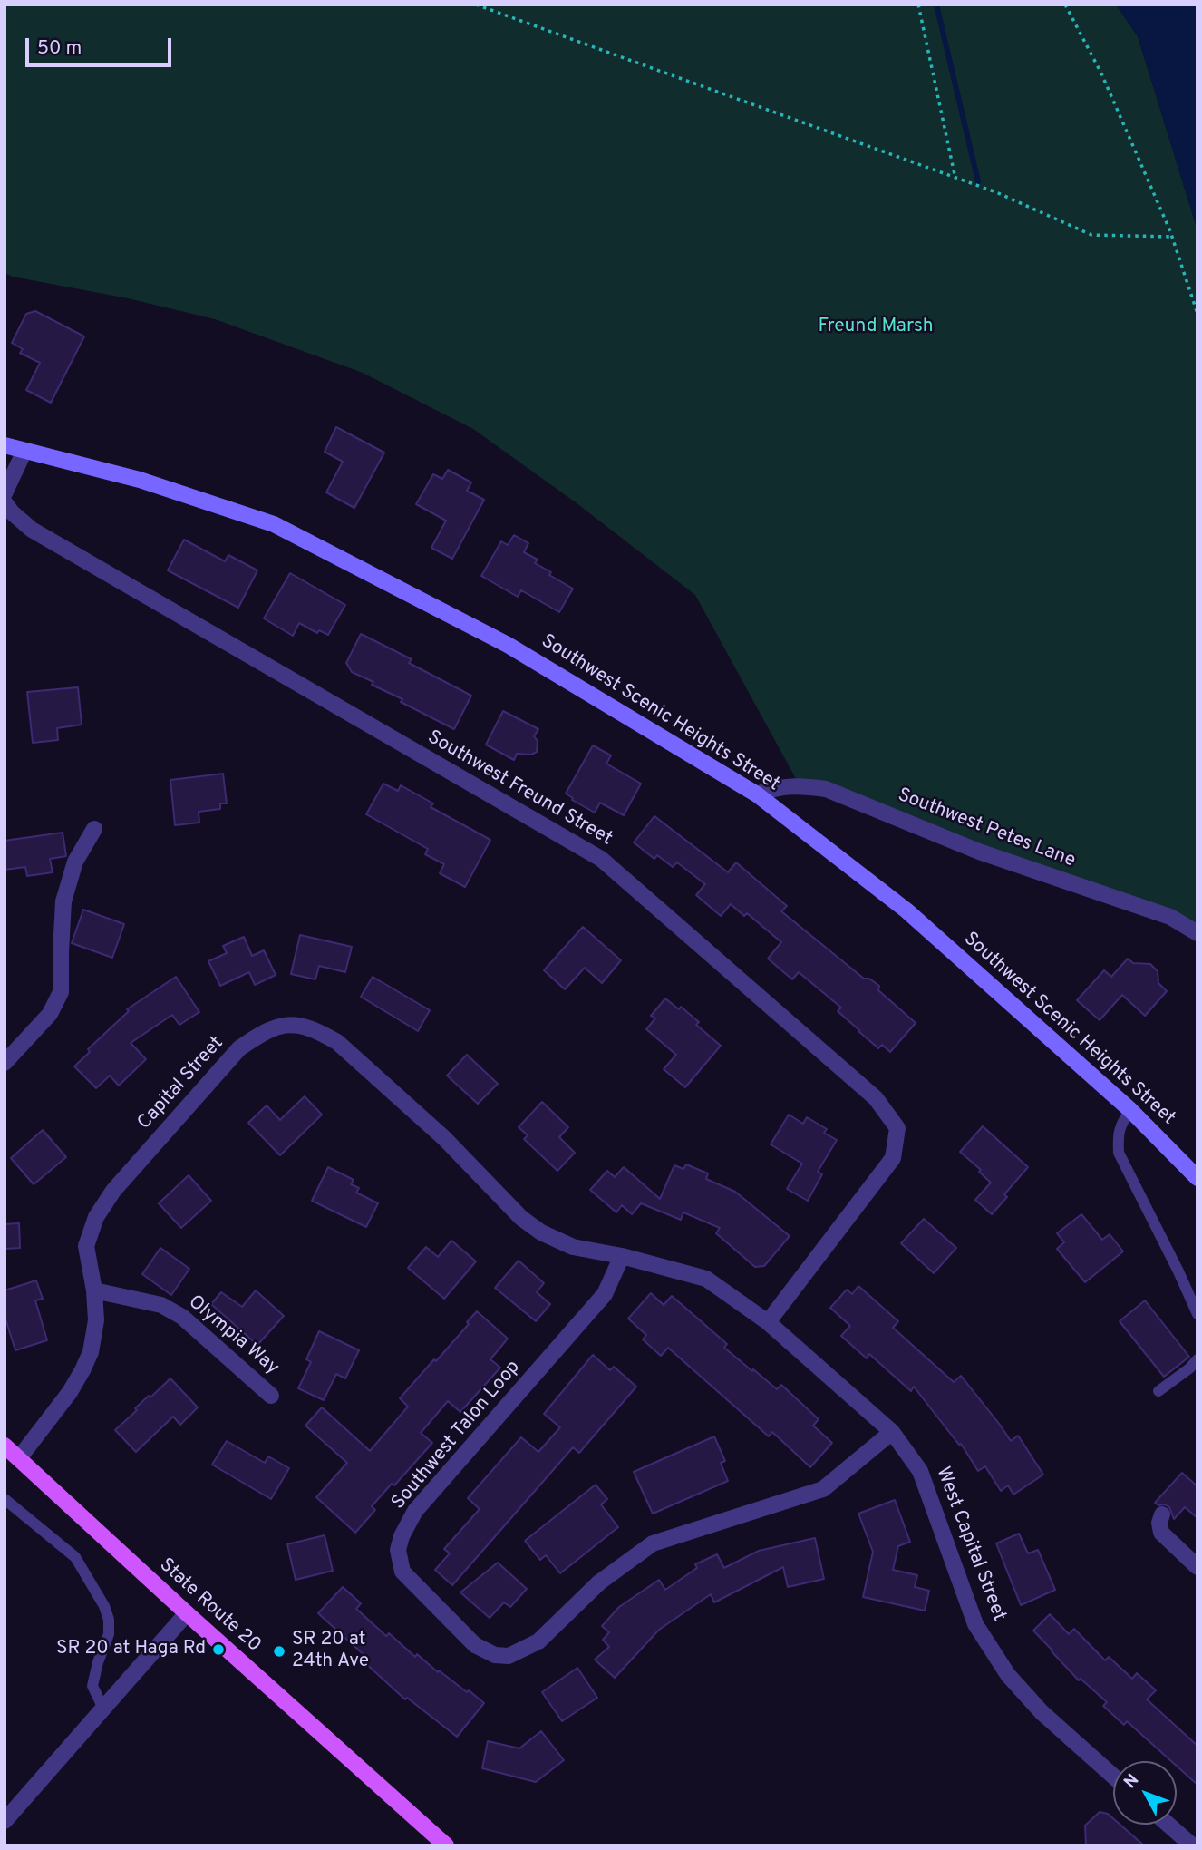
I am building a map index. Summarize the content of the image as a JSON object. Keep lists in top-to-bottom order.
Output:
{
  "streets": {
    "main road": ["State Route 20"],
    "street": [
      "Southwest Scenic Heights Street",
      "Southwest Freund Street",
      "Southwest Petes Lane",
      "Capital Street",
      "Olympia Way",
      "Southwest Talon Loop",
      "West Capital Street"
    ]
  },
  "crossings": [
    ["Southwest Scenic Heights Street", "Southwest Petes Lane"],
    ["Southwest Freund Street", "Capital Street"],
    ["Southwest Freund Street", "West Capital Street"],
    ["Capital Street", "Olympia Way"],
    ["Capital Street", "Southwest Talon Loop"],
    ["Capital Street", "West Capital Street"],
    ["Capital Street", "State Route 20"],
    ["Southwest Talon Loop", "West Capital Street"]
  ],
  "parks": ["Freund Marsh"],
  "places": ["SR 20 at Haga Rd", "SR 20 at 24th Ave"],
  "scale_bar": "50 m",
  "north": "top left"
}
